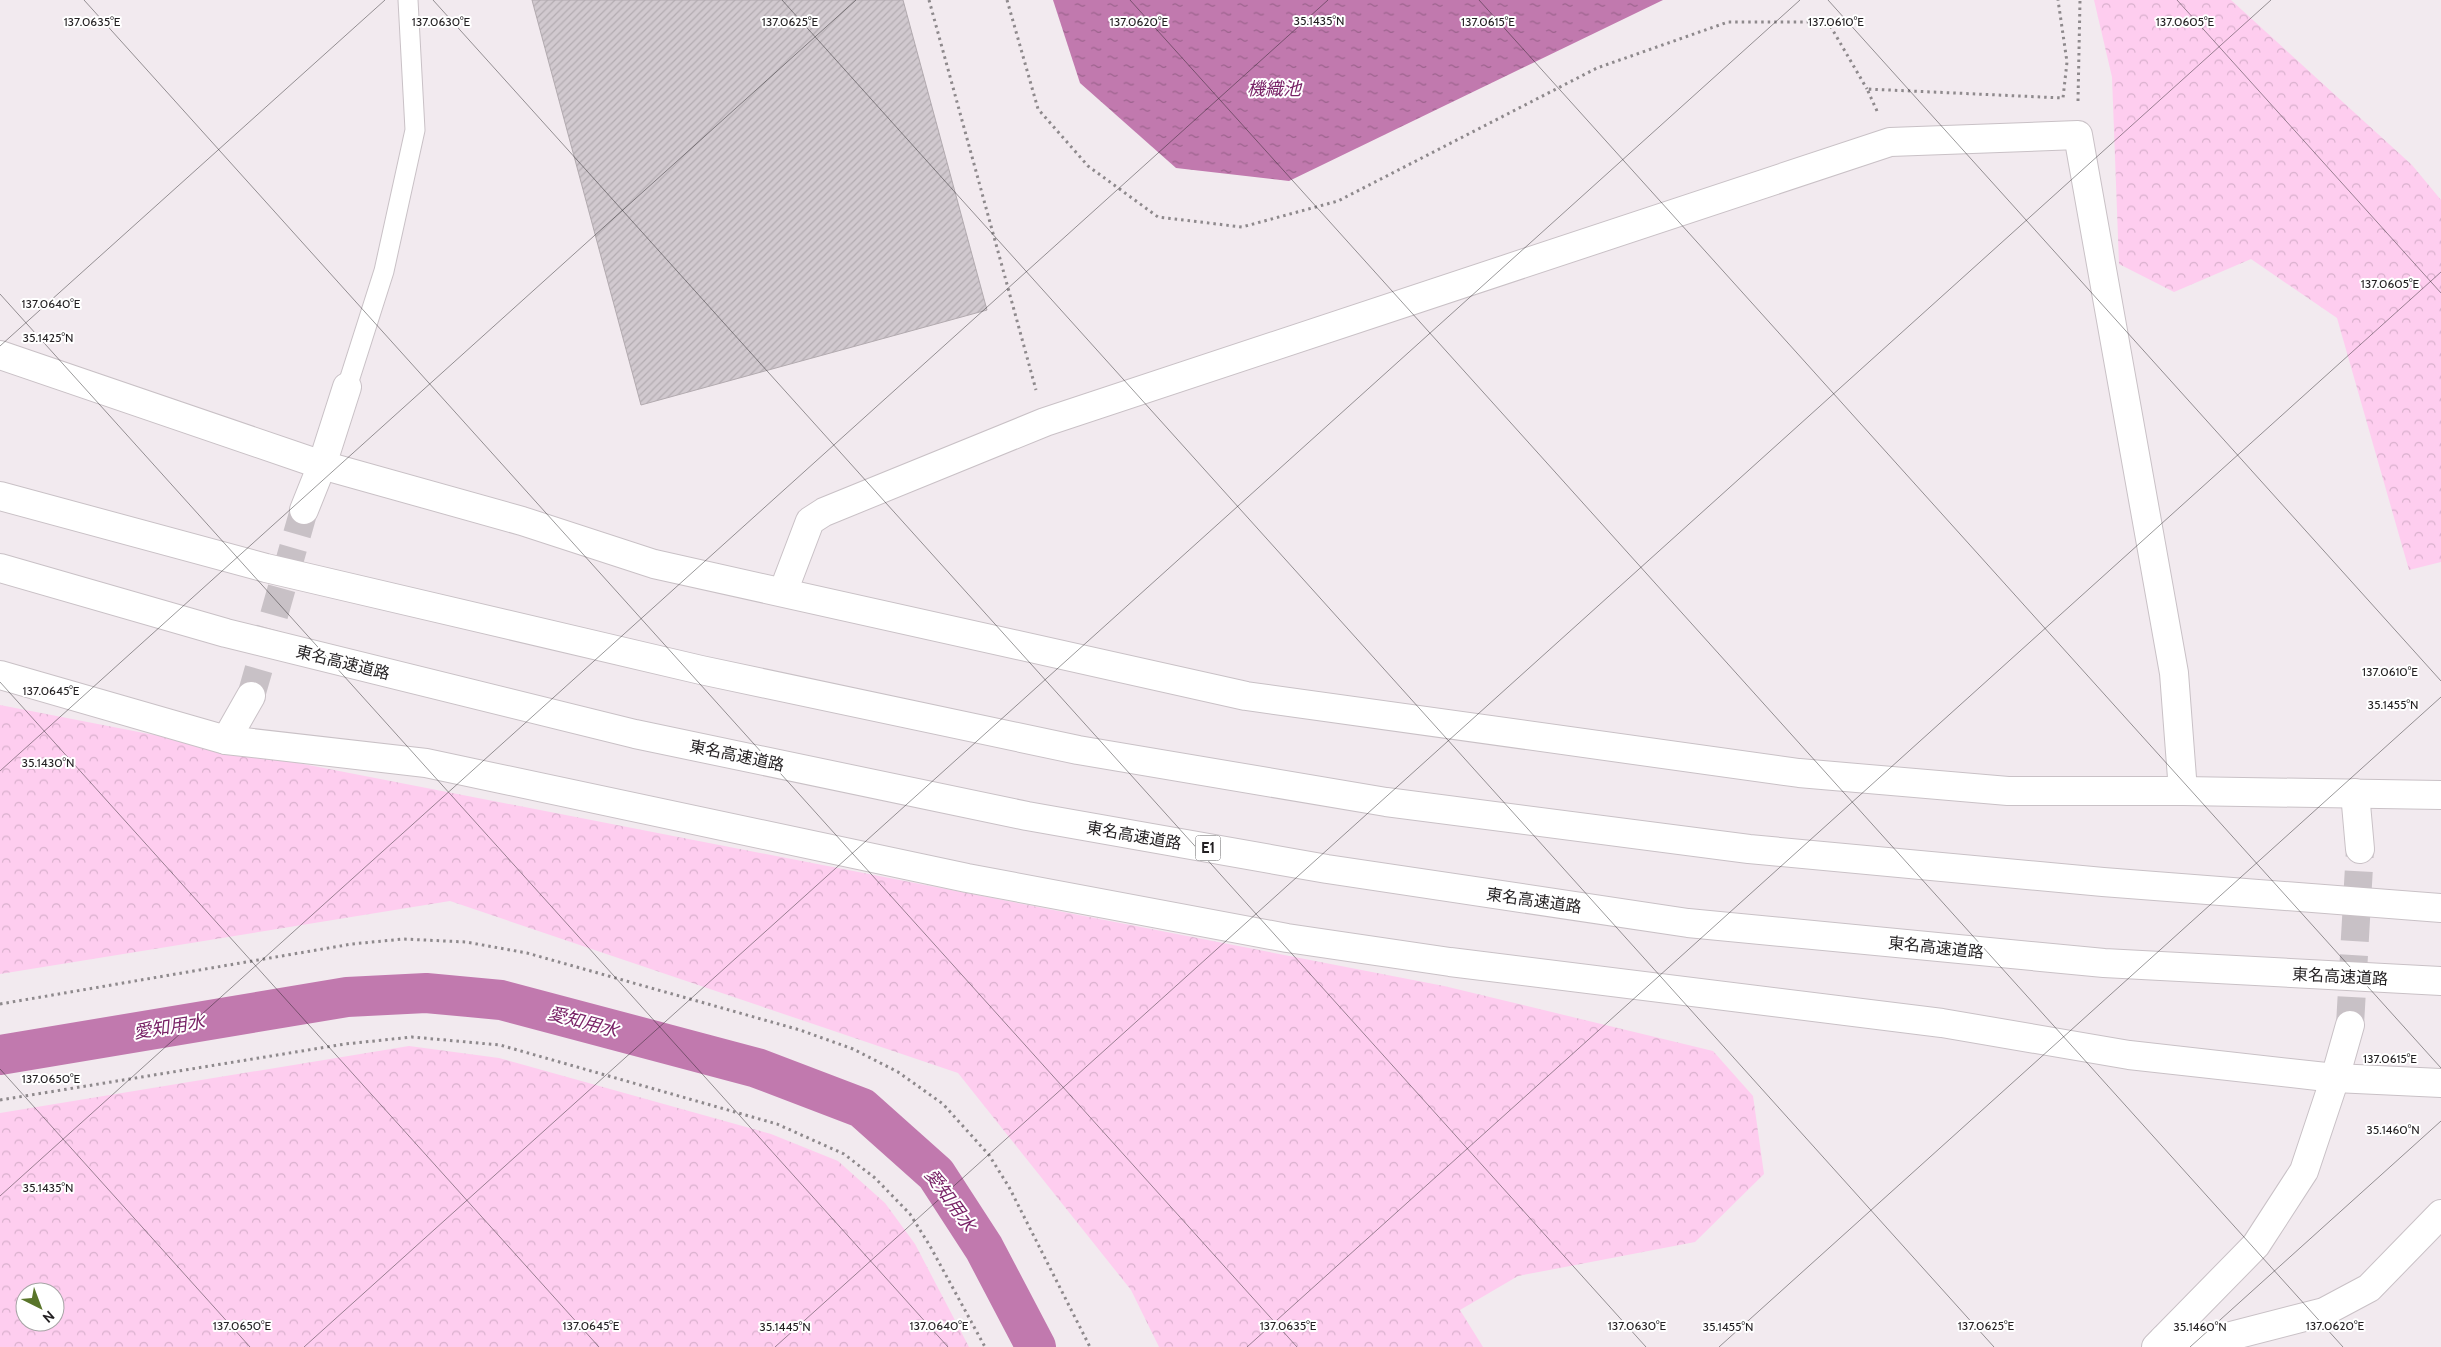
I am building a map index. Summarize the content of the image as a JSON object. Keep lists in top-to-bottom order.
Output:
{
  "streets": {
    "main road": ["東名高速道路", "E1"]
  },
  "water": ["機織池", "愛知用水"],
  "north": "bottom right",
  "coordinates": [
    "35.1435°N",
    "137.0635°E",
    "137.0630°E",
    "137.0625°E",
    "137.0620°E",
    "137.0615°E",
    "137.0610°E",
    "137.0605°E",
    "137.0640°E",
    "35.1425°N",
    "137.0645°E",
    "35.1455°N",
    "35.1430°N",
    "137.0650°E",
    "35.1460°N",
    "35.1445°N"
  ]
}
